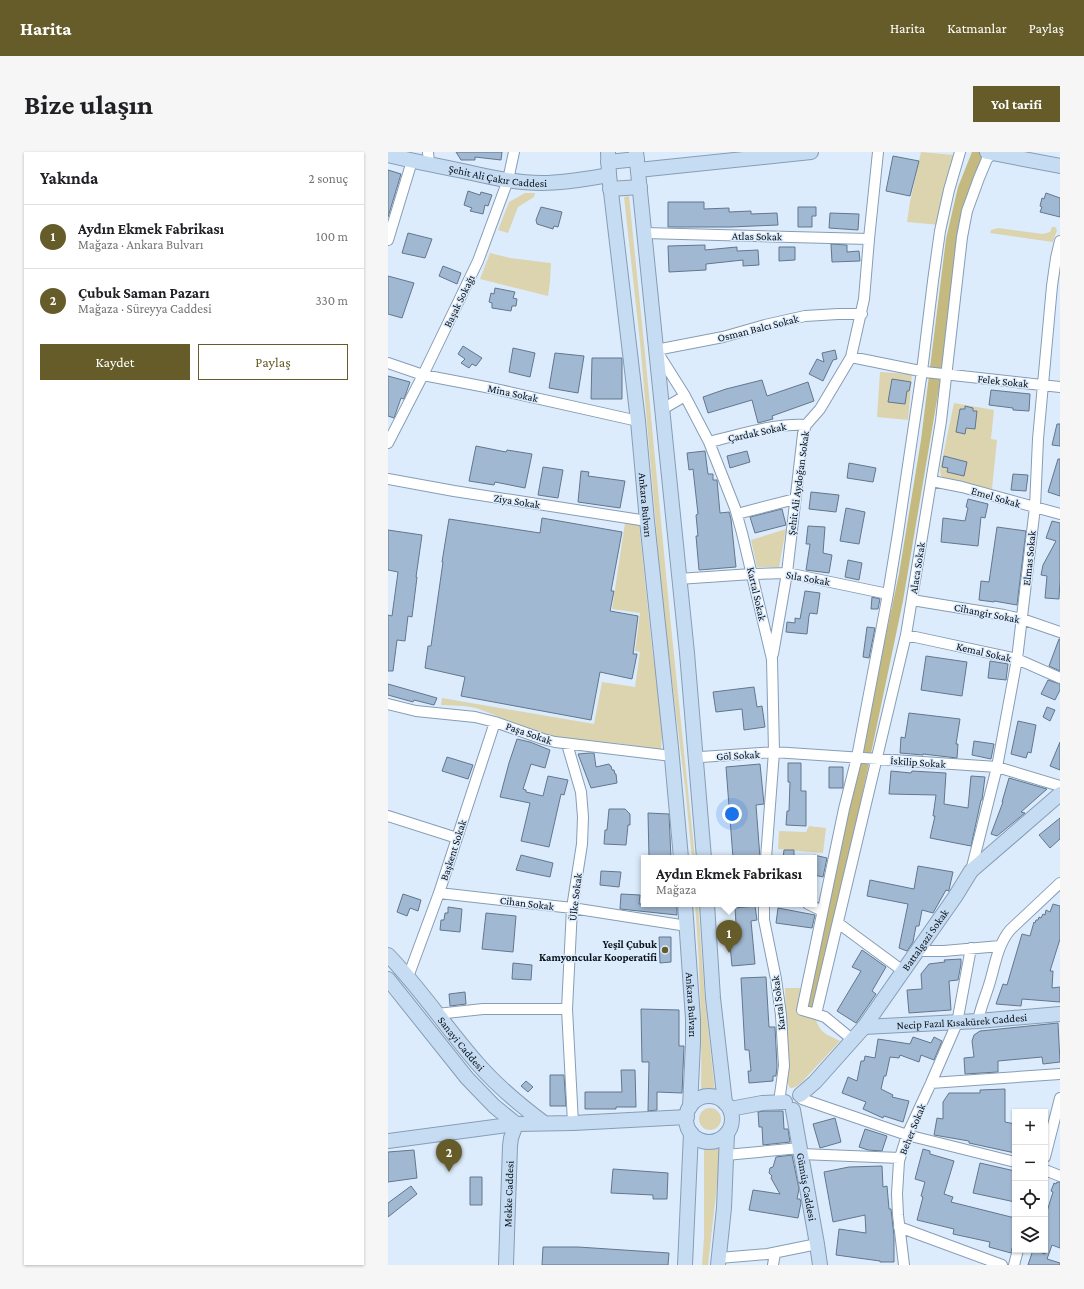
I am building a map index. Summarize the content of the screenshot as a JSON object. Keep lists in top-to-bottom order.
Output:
{
  "streets": {
    "main road": [
      "Şehit Ali Çakır Caddesi",
      "Ankara Bulvarı",
      "Battalgazi Sokak",
      "Necip Fazıl Kısakürek Caddesi",
      "Sanayi Caddesi",
      "Gümüş Caddesi",
      "Mekke Caddesi"
    ],
    "street": [
      "Atlas Sokak",
      "Başak Sokağı",
      "Osman Balcı Sokak",
      "Felek Sokak",
      "Mina Sokak",
      "Çardak Sokak",
      "Şehit Ali Aydoğan Sokak",
      "Emel Sokak",
      "Ziya Sokak",
      "Elmas Sokak",
      "Alaca Sokak",
      "Sıla Sokak",
      "Kartal Sokak",
      "Cihangir Sokak",
      "Kemal Sokak",
      "Paşa Sokak",
      "Göl Sokak",
      "İskilip Sokak",
      "Başkent Sokak",
      "Ülke Sokak",
      "Cihan Sokak",
      "Beher Sokak"
    ]
  },
  "crossings": [
    ["Şehit Ali Çakır Caddesi", "Başak Sokağı"],
    ["Şehit Ali Çakır Caddesi", "Ankara Bulvarı"],
    ["Atlas Sokak", "Şehit Ali Aydoğan Sokak"],
    ["Başak Sokağı", "Mina Sokak"],
    ["Osman Balcı Sokak", "Şehit Ali Aydoğan Sokak"],
    ["Osman Balcı Sokak", "Kartal Sokak"],
    ["Felek Sokak", "Elmas Sokak"],
    ["Felek Sokak", "Alaca Sokak"],
    ["Mina Sokak", "Ankara Bulvarı"],
    ["Çardak Sokak", "Şehit Ali Aydoğan Sokak"],
    ["Çardak Sokak", "Kartal Sokak"],
    ["Şehit Ali Aydoğan Sokak", "Sıla Sokak"],
    ["Şehit Ali Aydoğan Sokak", "Kartal Sokak"],
    ["Emel Sokak", "Elmas Sokak"],
    ["Emel Sokak", "Alaca Sokak"],
    ["Ziya Sokak", "Ankara Bulvarı"],
    ["Ankara Bulvarı", "Paşa Sokak"],
    ["Ankara Bulvarı", "Cihan Sokak"],
    ["Elmas Sokak", "Cihangir Sokak"],
    ["Elmas Sokak", "Kemal Sokak"],
    ["Elmas Sokak", "İskilip Sokak"],
    ["Elmas Sokak", "Battalgazi Sokak"],
    ["Alaca Sokak", "Cihangir Sokak"],
    ["Alaca Sokak", "Kemal Sokak"],
    ["Alaca Sokak", "İskilip Sokak"],
    ["Sıla Sokak", "Kartal Sokak"],
    ["Kartal Sokak", "Göl Sokak"],
    ["Kartal Sokak", "İskilip Sokak"],
    ["Kartal Sokak", "Battalgazi Sokak"],
    ["Kartal Sokak", "Gümüş Caddesi"],
    ["Paşa Sokak", "Başkent Sokak"],
    ["Paşa Sokak", "Ülke Sokak"],
    ["Göl Sokak", "İskilip Sokak"],
    ["Başkent Sokak", "Cihan Sokak"],
    ["Başkent Sokak", "Sanayi Caddesi"],
    ["Ülke Sokak", "Cihan Sokak"],
    ["Battalgazi Sokak", "Necip Fazıl Kısakürek Caddesi"],
    ["Battalgazi Sokak", "Gümüş Caddesi"],
    ["Necip Fazıl Kısakürek Caddesi", "Beher Sokak"],
    ["Sanayi Caddesi", "Mekke Caddesi"]
  ],
  "places": ["Yeşil Çubuk Kamyoncular Kooperatifi"],
  "page": {
    "header": "Harita",
    "nav": ["Harita", "Katmanlar", "Paylaş"],
    "buttons": [
      "Yol tarifi",
      ["Kaydet", "Paylaş"]
    ],
    "title": "Bize ulaşın",
    "heading": ["Yakında", "2 sonuç"],
    "list": [
      {
        "mark": "1",
        "name": "Aydın Ekmek Fabrikası",
        "note": "Mağaza · Ankara Bulvarı",
        "value": "100 m"
      },
      {
        "mark": "2",
        "name": "Çubuk Saman Pazarı",
        "note": "Mağaza · Süreyya Caddesi",
        "value": "330 m"
      }
    ],
    "popup": ["Aydın Ekmek Fabrikası", "Mağaza"],
    "pins": ["1", "2"],
    "map_buttons": ["+", "−"]
  }
}
